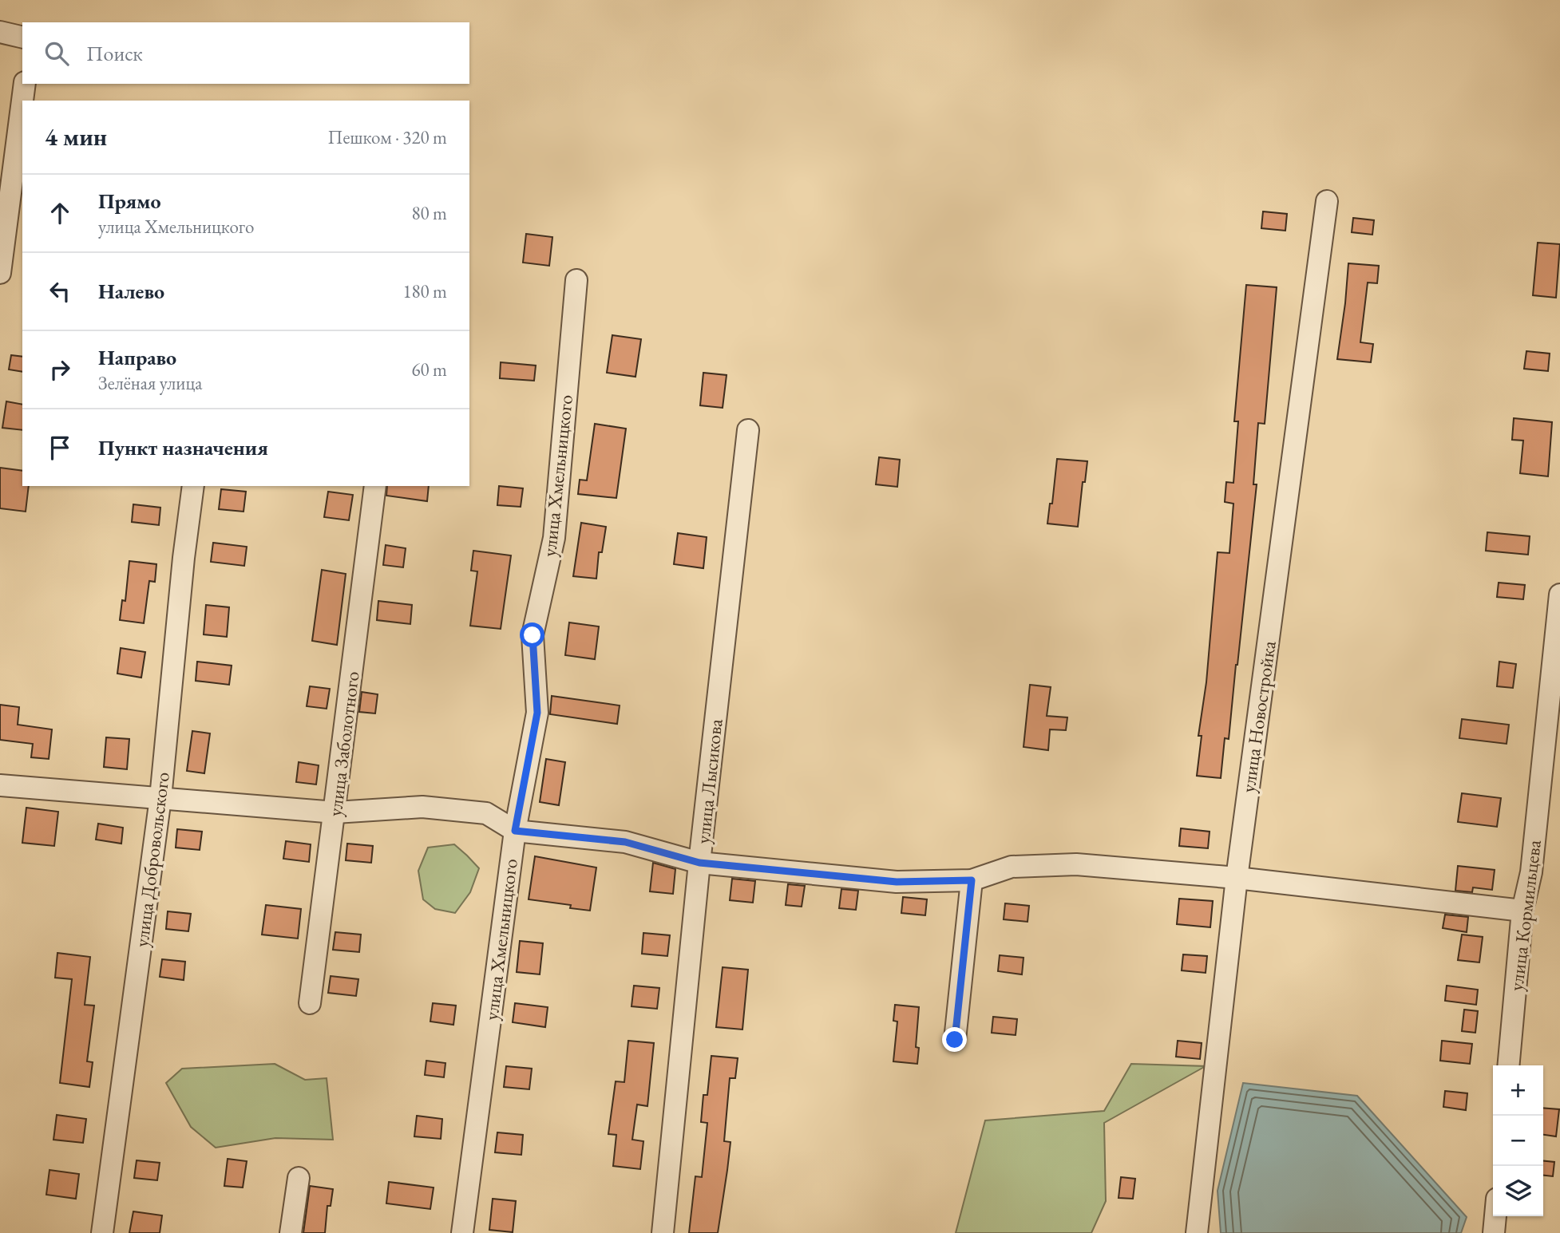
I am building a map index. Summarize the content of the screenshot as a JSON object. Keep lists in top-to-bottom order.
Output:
{
  "streets": {
    "street": [
      "улица Хмельницкого",
      "улица Новостройка",
      "улица Заболотного",
      "улица Лысикова",
      "улица Добровольского",
      "улица Кормильцева"
    ]
  },
  "page": {
    "search": "Поиск",
    "heading": ["4 мин", "Пешком · 320 m"],
    "list": [
      ["Прямо", "улица Хмельницкого", "80 m"],
      ["Налево", "180 m"],
      ["Направо", "Зелёная улица", "60 m"],
      "Пункт назначения"
    ],
    "map_buttons": ["+", "−"]
  }
}
